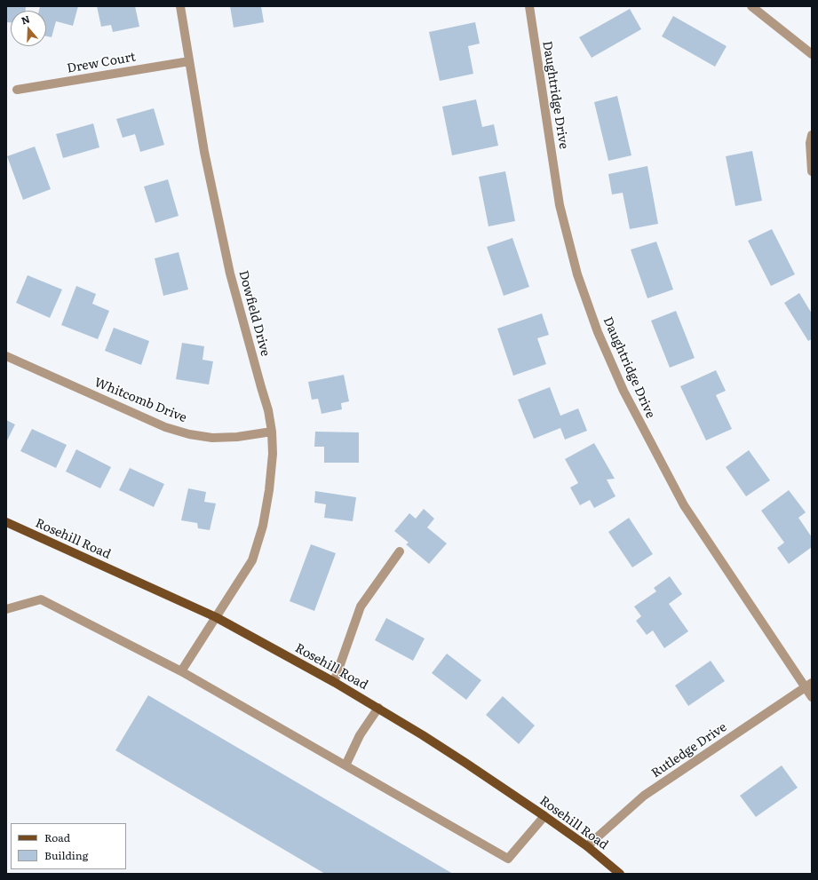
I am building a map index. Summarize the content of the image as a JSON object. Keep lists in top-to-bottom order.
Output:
{
  "streets": {
    "main road": ["Rosehill Road"],
    "street": [
      "Drew Court",
      "Daughtridge Drive",
      "Dowfield Drive",
      "Whitcomb Drive",
      "Rutledge Drive"
    ]
  },
  "crossings": [
    ["Drew Court", "Dowfield Drive"],
    ["Daughtridge Drive", "Rutledge Drive"],
    ["Dowfield Drive", "Whitcomb Drive"],
    ["Dowfield Drive", "Rosehill Road"],
    ["Rosehill Road", "Rutledge Drive"]
  ],
  "legend": ["Road", "Building"],
  "north": "top"
}
